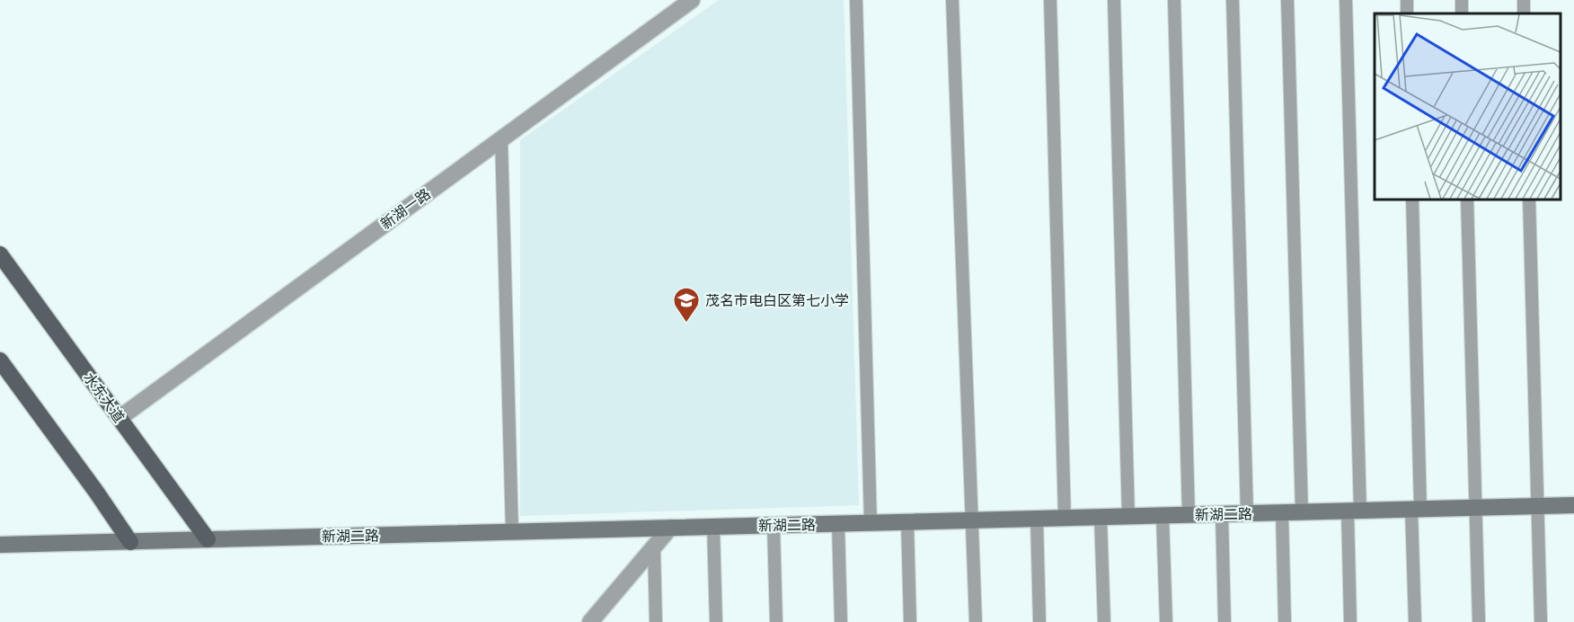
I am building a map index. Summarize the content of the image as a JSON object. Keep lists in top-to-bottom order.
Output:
{
  "streets": {
    "main road": ["水东大道", "新湖二路"],
    "street": ["新湖一路"]
  },
  "crossings": [
    ["新湖一路", "水东大道"],
    ["水东大道", "新湖二路"]
  ],
  "places": {
    "school or university": ["茂名市电白区第七小学"]
  }
}
